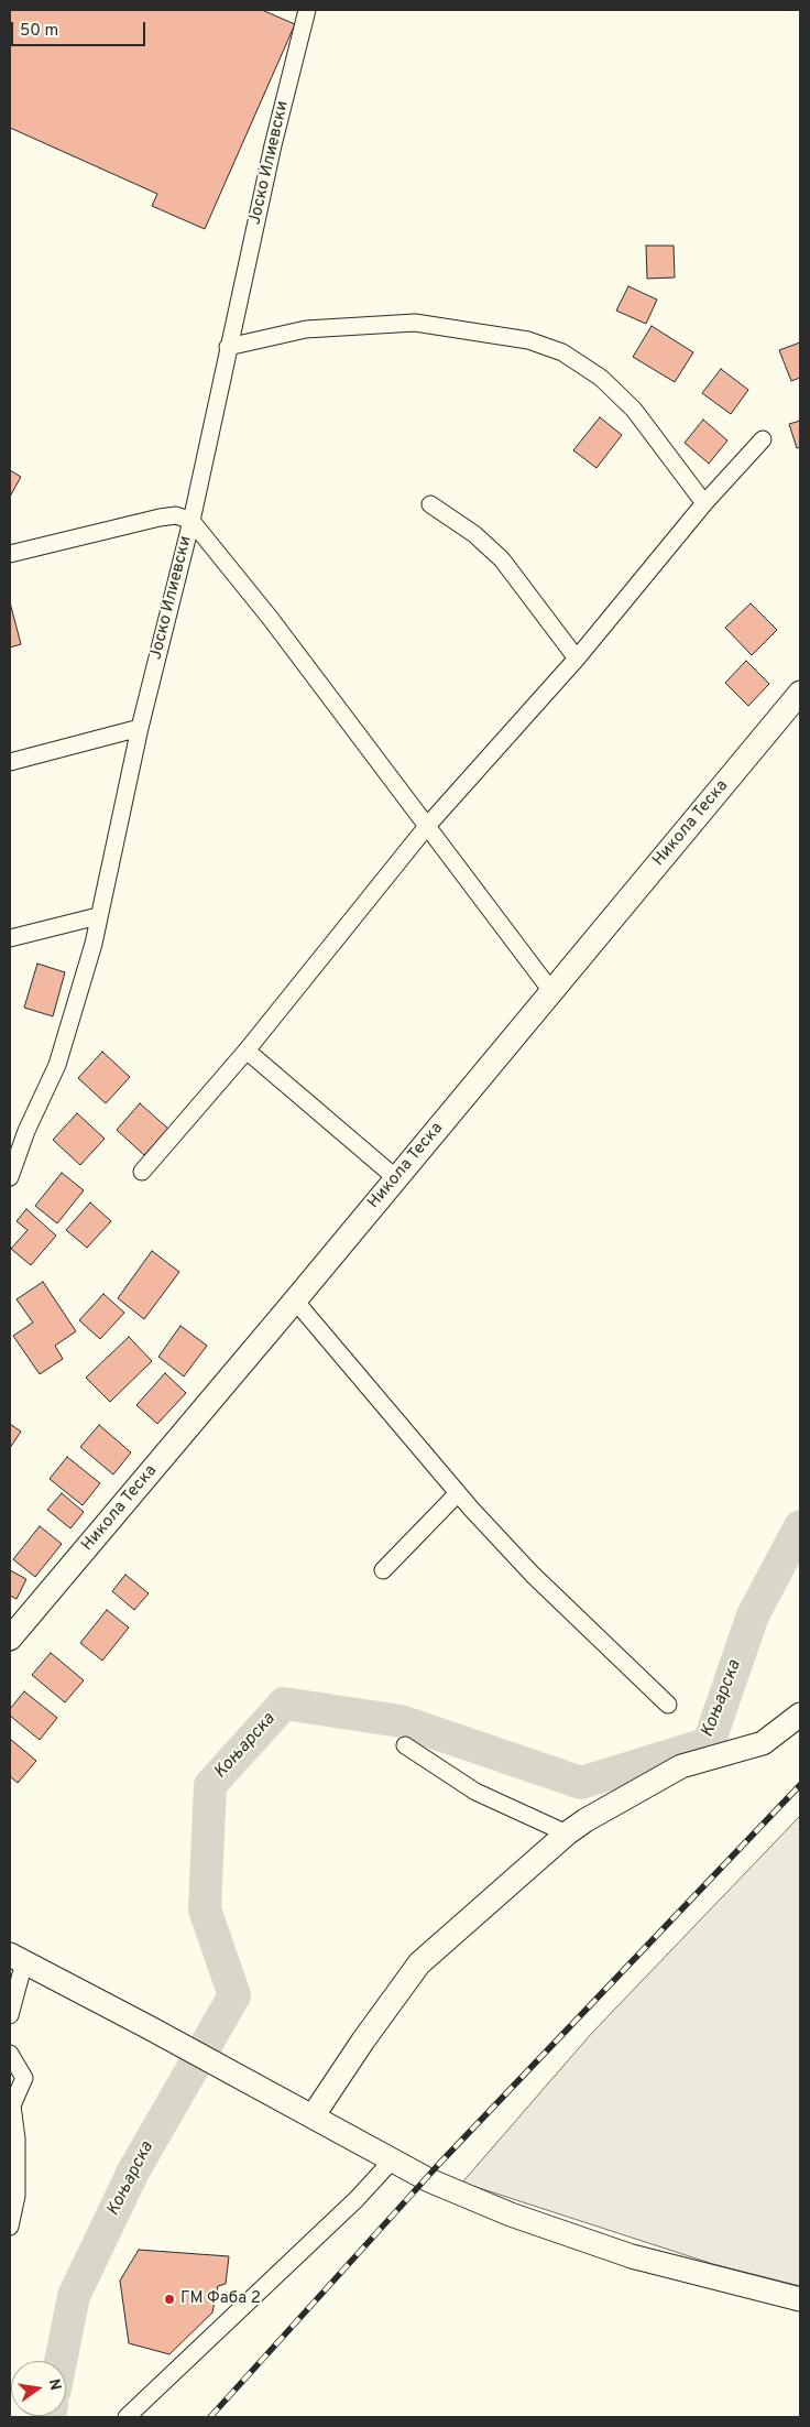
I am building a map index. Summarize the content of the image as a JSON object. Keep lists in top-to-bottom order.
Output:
{
  "streets": {
    "street": ["Јоско Илиевски", "Никола Теска"]
  },
  "water": ["Коњарска"],
  "places": ["ГМ Фаба 2"],
  "scale_bar": "50 m",
  "north": "right"
}
